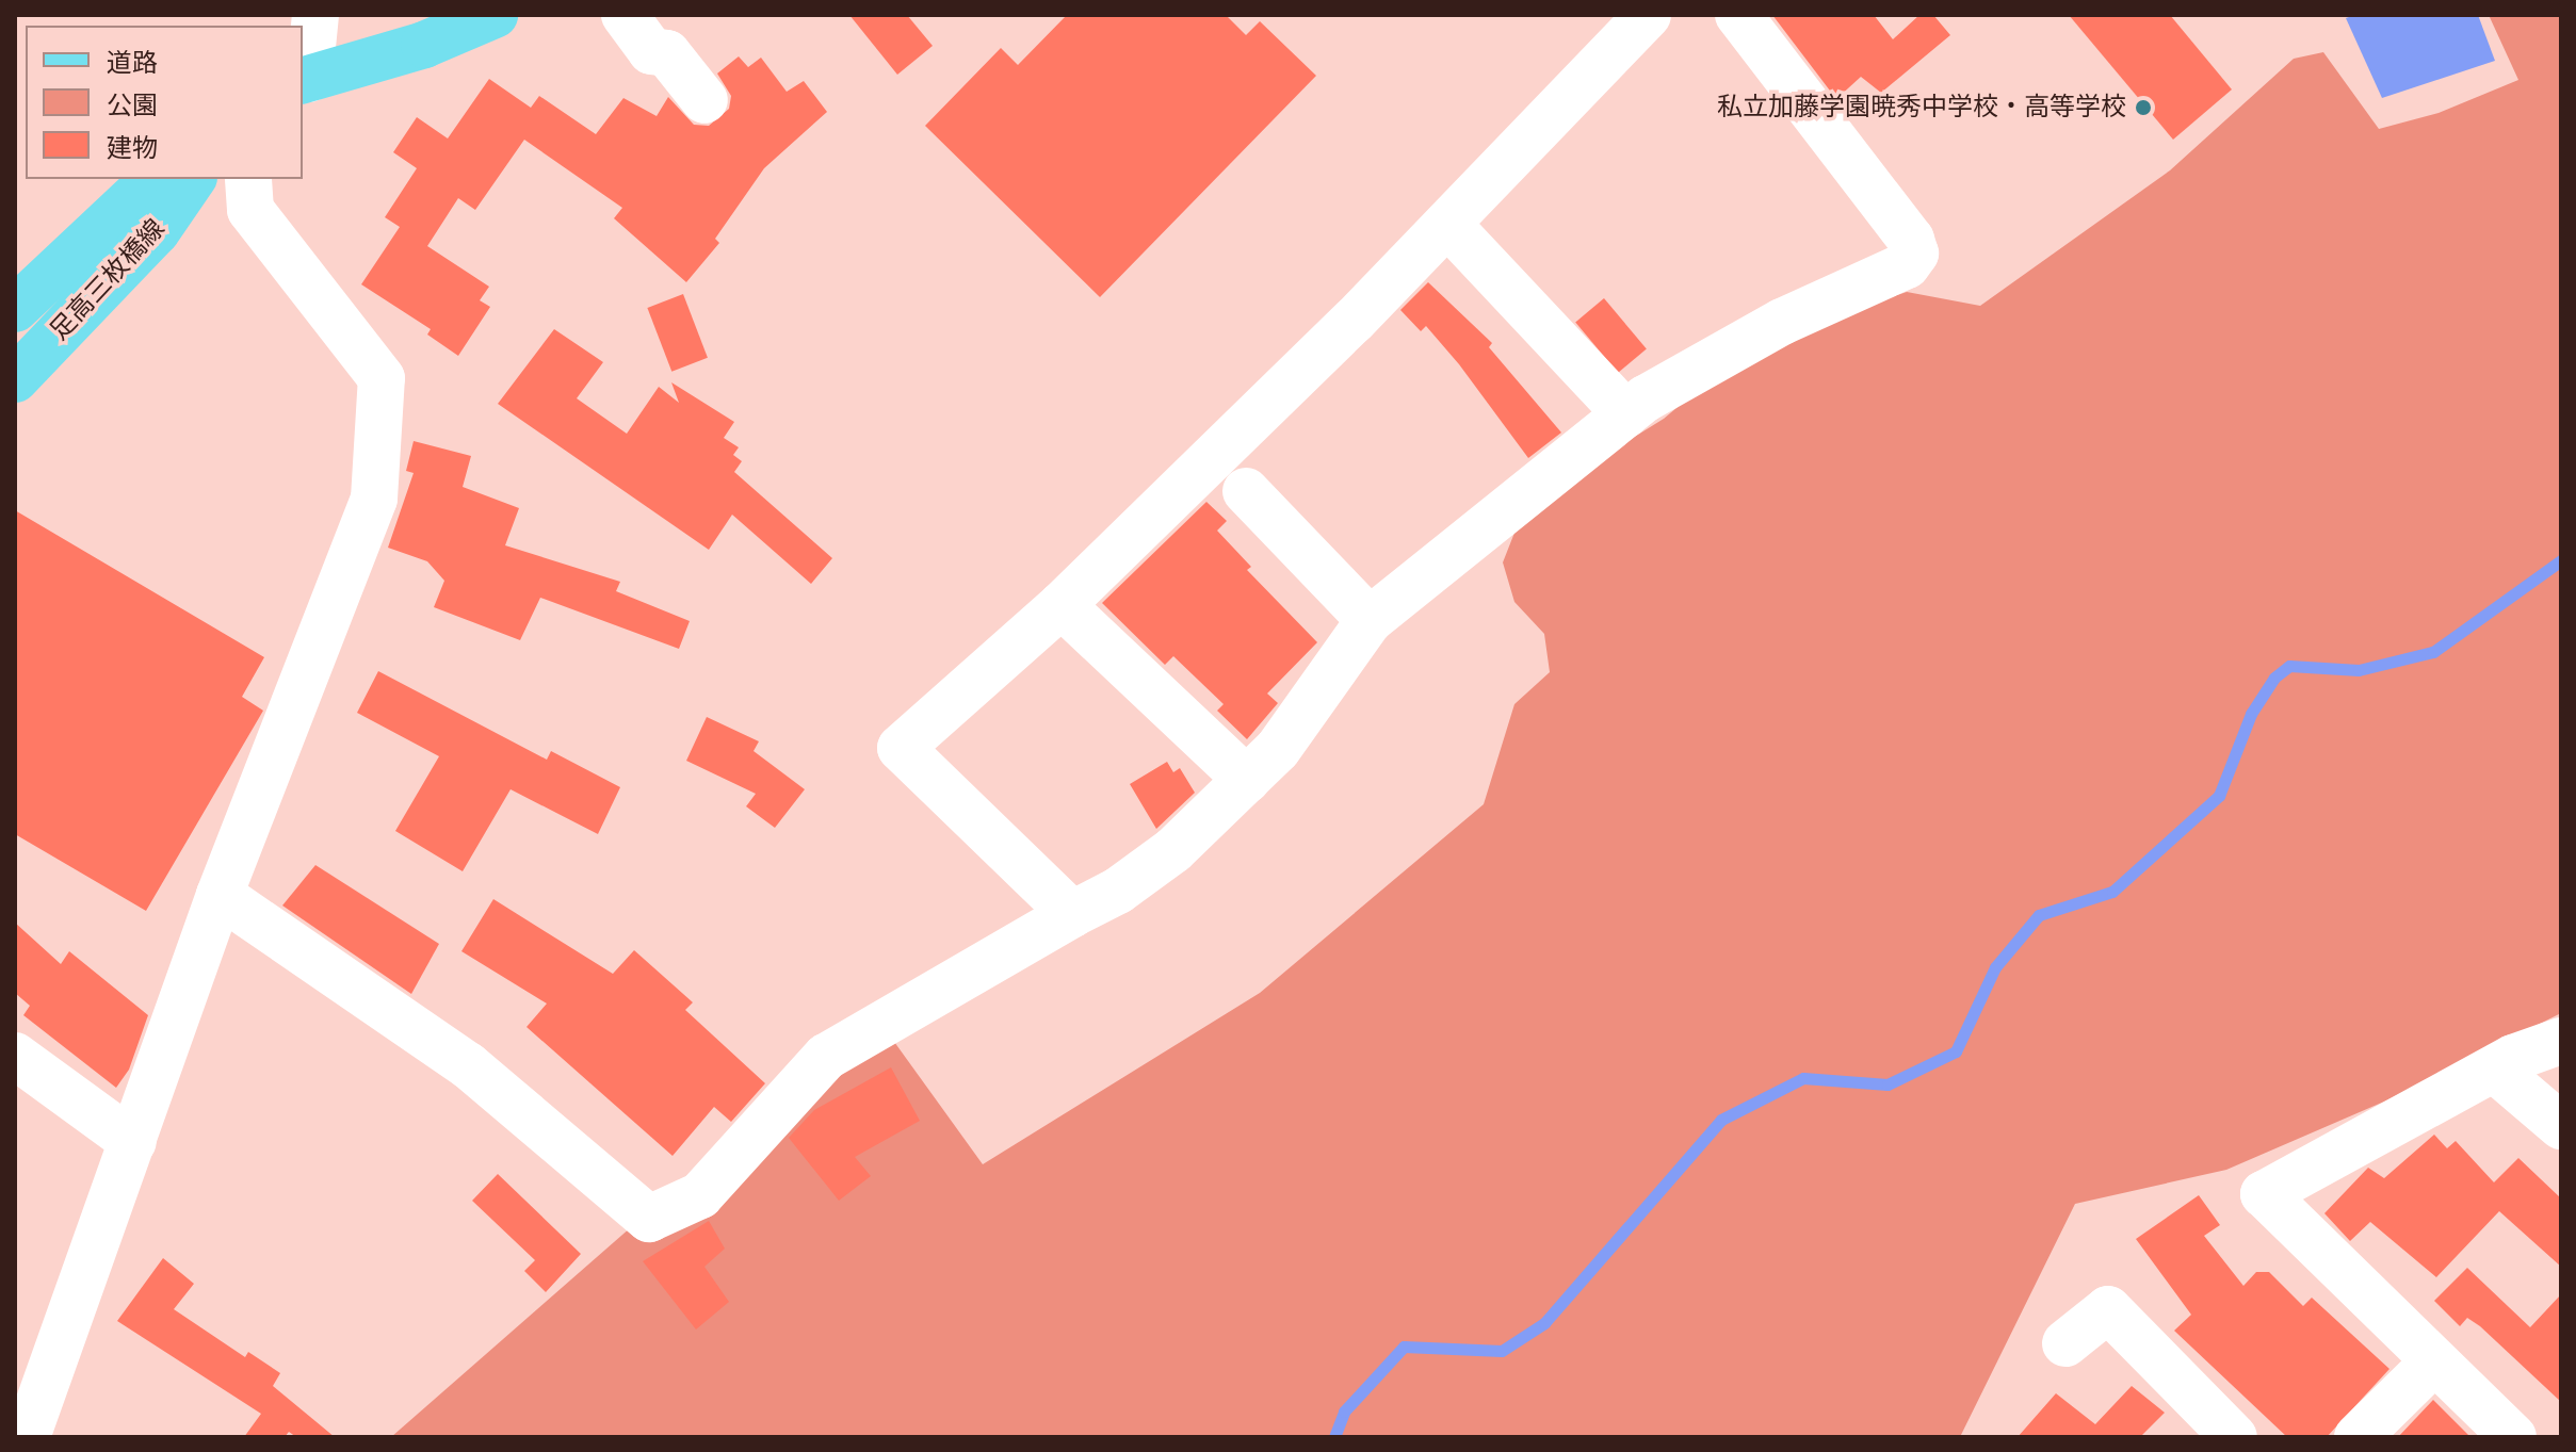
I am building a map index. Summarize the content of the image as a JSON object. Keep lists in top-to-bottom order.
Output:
{
  "streets": {
    "main road": ["足高三枚橋線"]
  },
  "places": ["私立加藤学園暁秀中学校・高等学校"],
  "legend": ["道路", "公園", "建物"]
}
